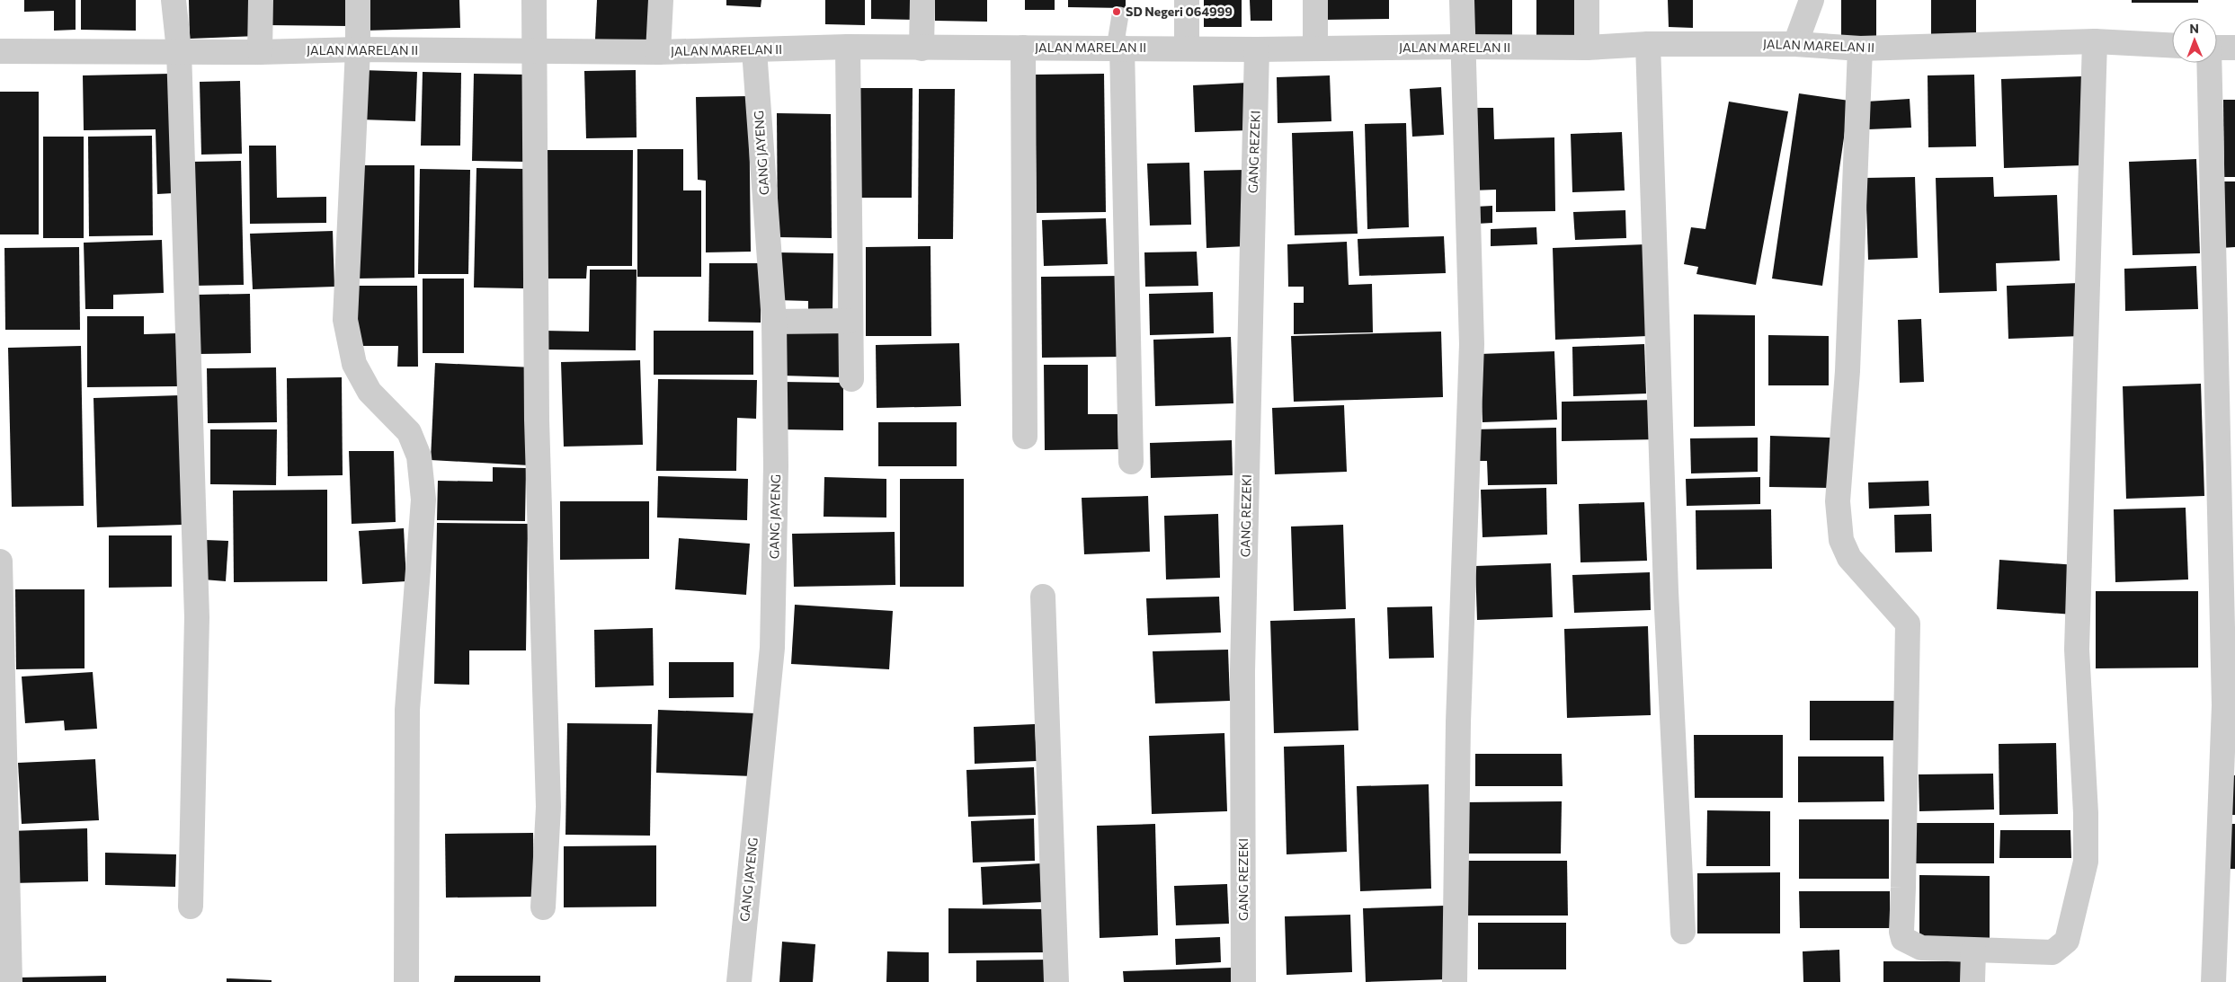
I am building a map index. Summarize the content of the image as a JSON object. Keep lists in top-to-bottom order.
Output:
{
  "streets": {
    "street": ["JALAN MARELAN II", "GANG REZEKI", "GANG JAYENG"]
  },
  "crossings": [
    ["JALAN MARELAN II", "GANG REZEKI"],
    ["JALAN MARELAN II", "GANG JAYENG"]
  ],
  "places": ["SD Negeri 064999"],
  "north": "top"
}
